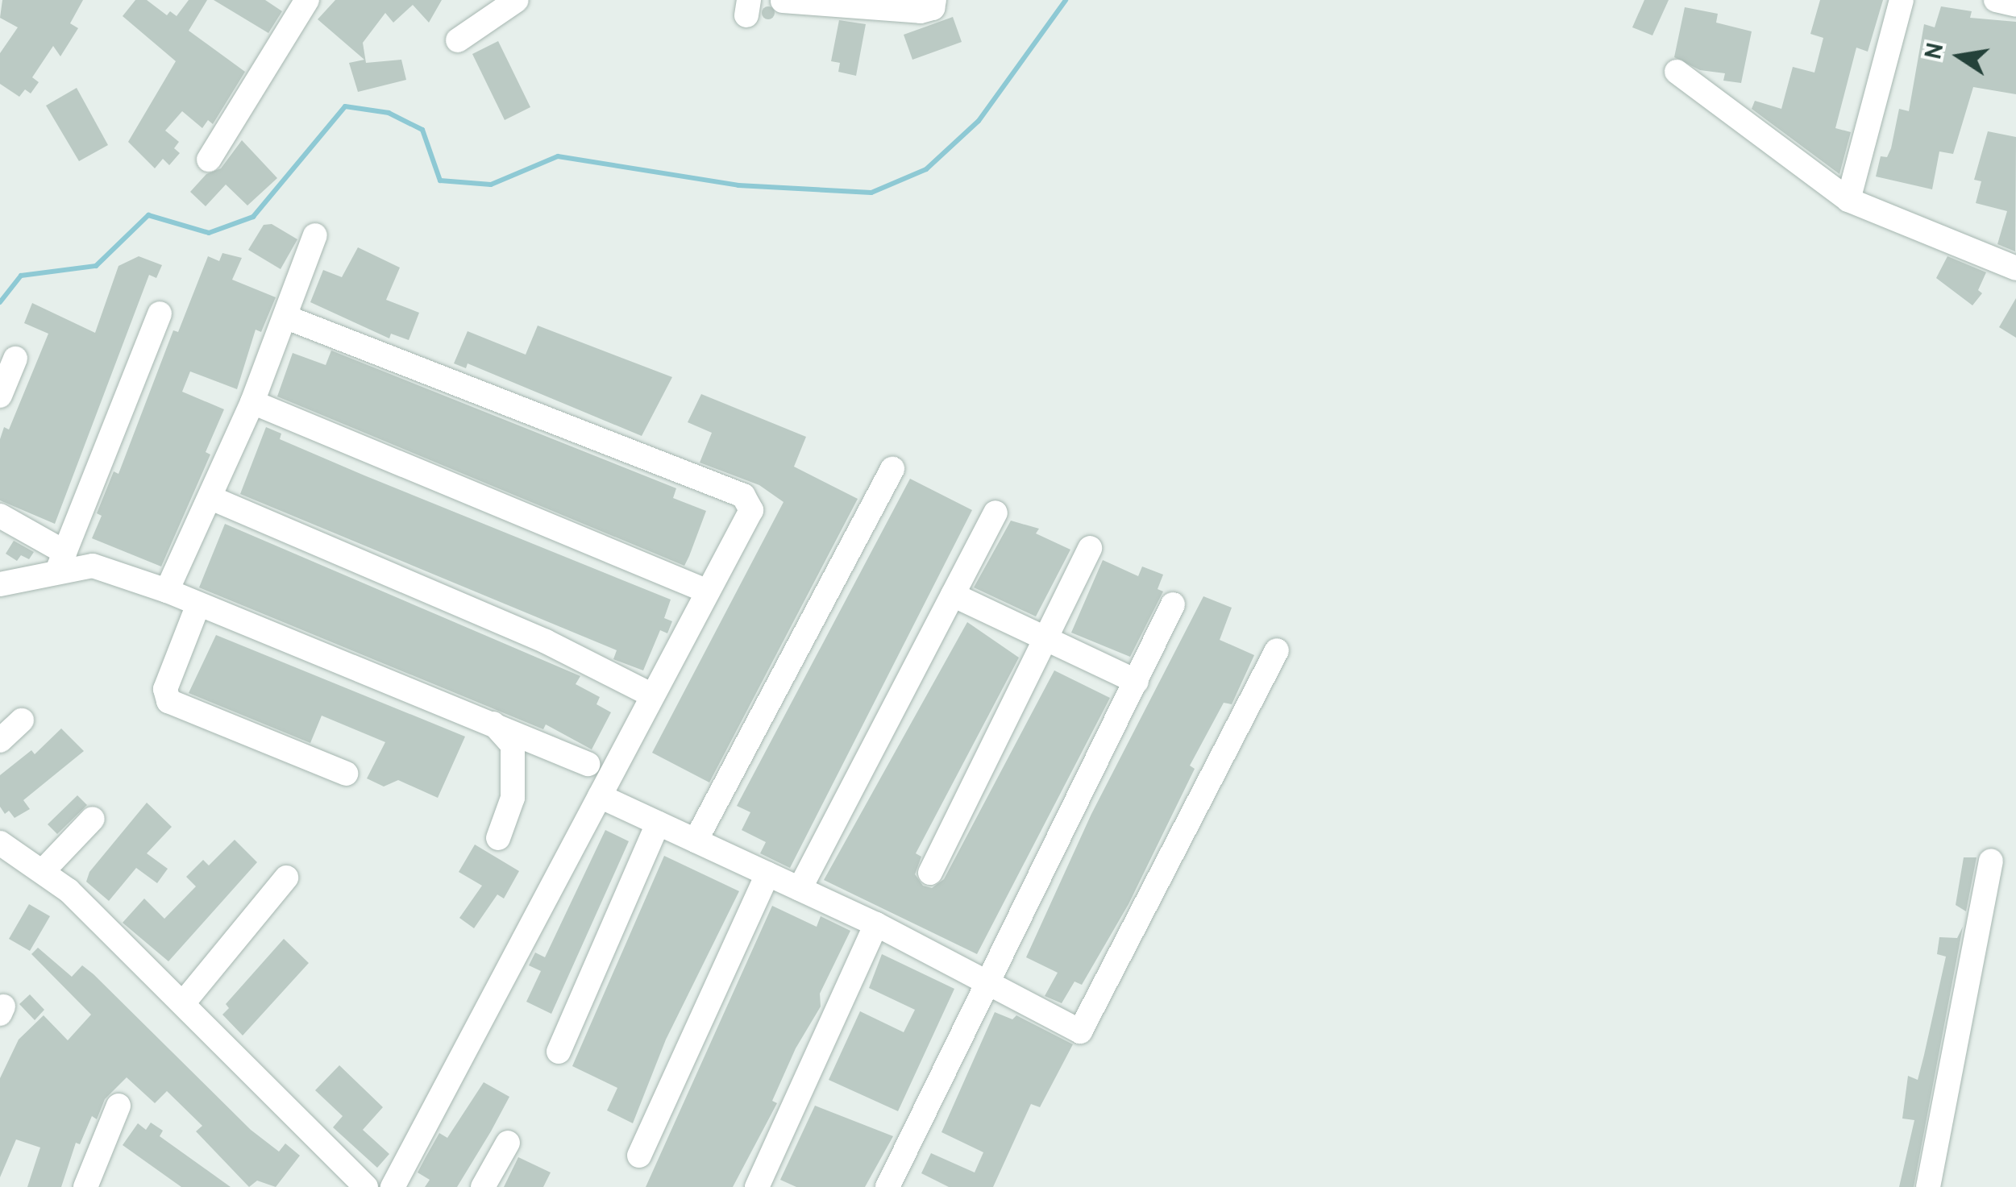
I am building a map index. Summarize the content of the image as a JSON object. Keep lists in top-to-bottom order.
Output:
{
  "north": "left"
}
